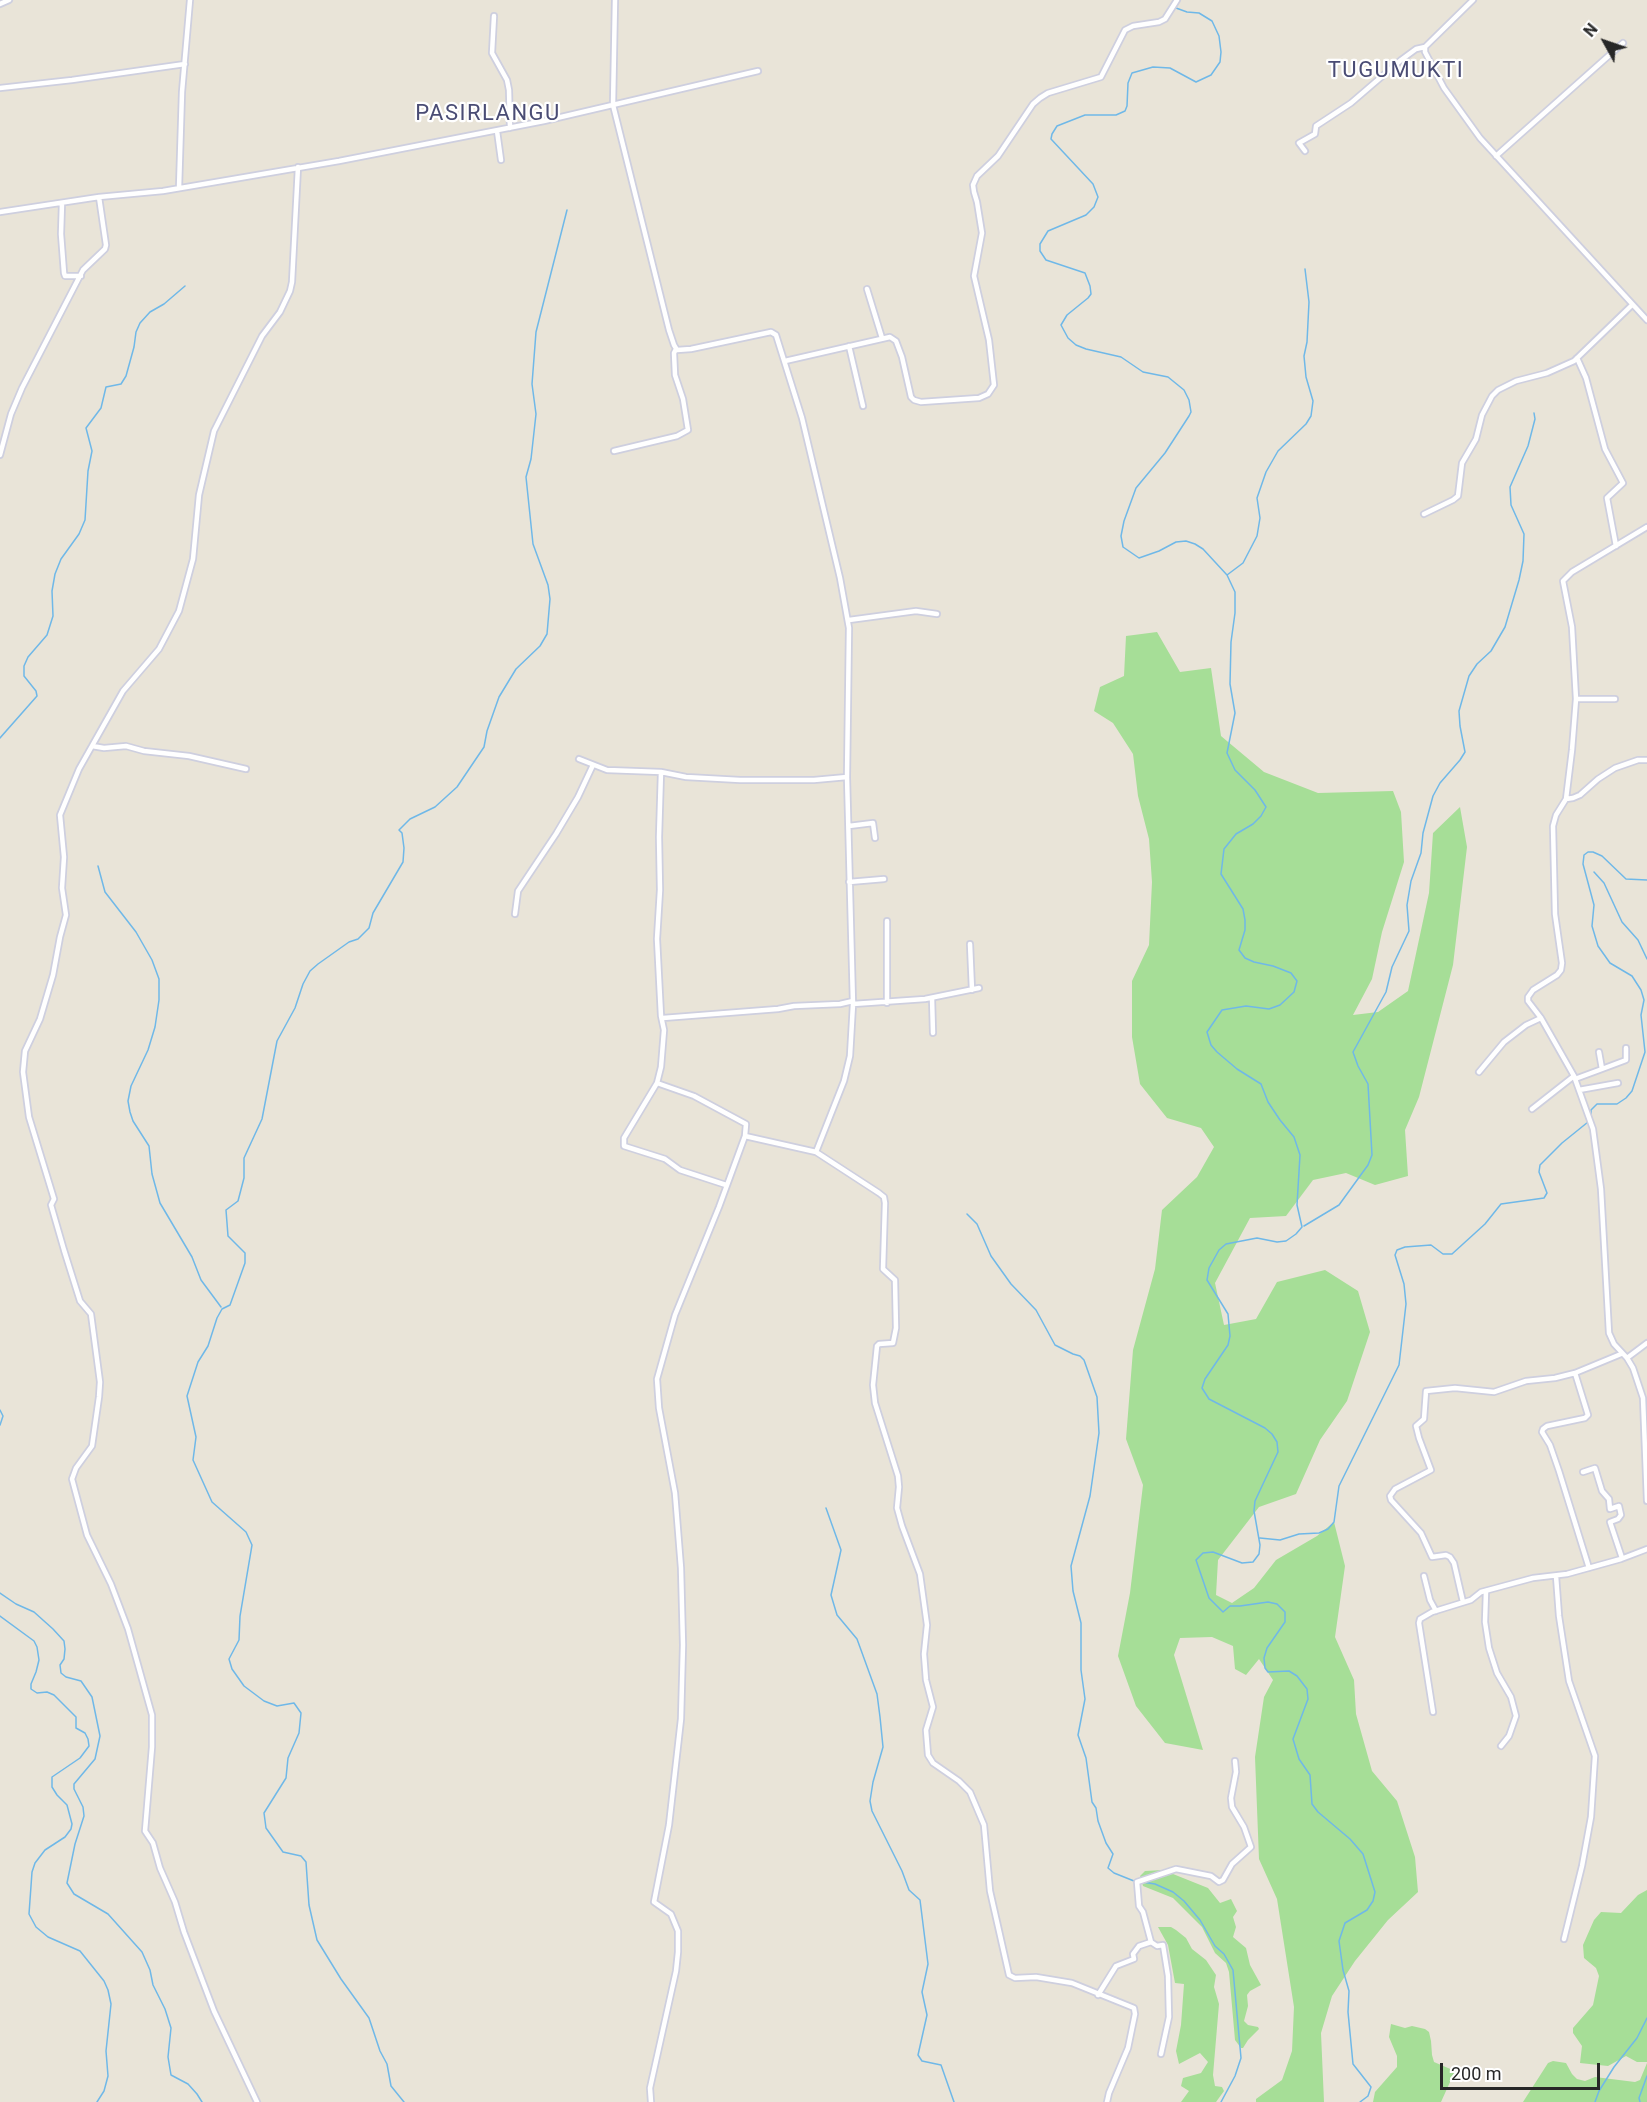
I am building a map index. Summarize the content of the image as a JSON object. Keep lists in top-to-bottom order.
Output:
{
  "districts": ["TUGUMUKTI", "PASIRLANGU"],
  "scale_bar": "200 m",
  "north": "top left"
}
